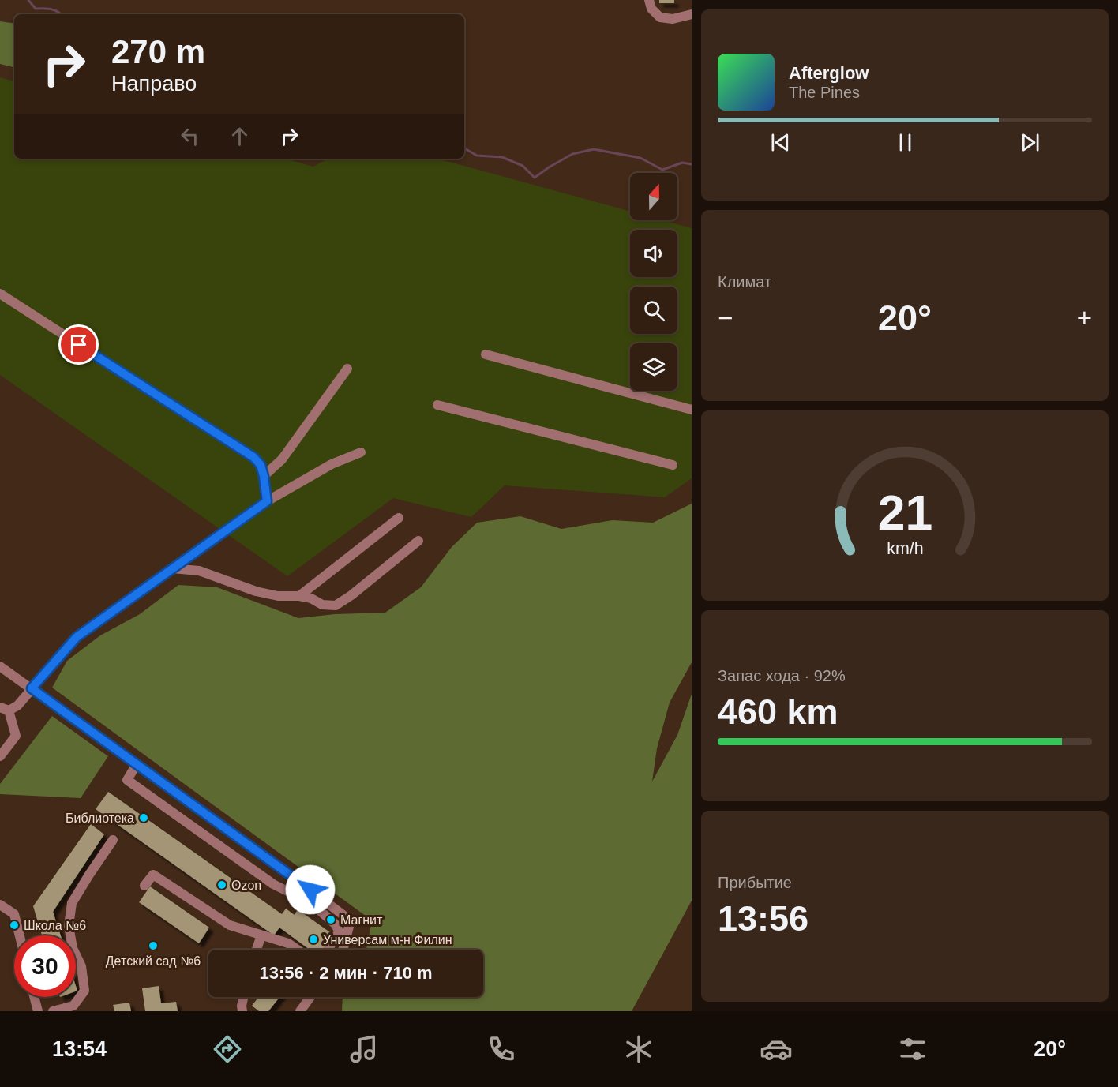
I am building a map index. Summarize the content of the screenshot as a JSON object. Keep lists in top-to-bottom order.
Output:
{
  "places": [
    "Библиотека",
    "Ozon",
    "Магнит",
    "Школа №6",
    "Универсам м-н Филин",
    "Детский сад №6"
  ],
  "north": "top",
  "page": {
    "turn": ["270 m", "Направо"],
    "song": ["Afterglow", "The Pines"],
    "tile": [
      "Климат",
      ["Запас хода · 92%", "460 km"],
      ["Прибытие", "13:56"]
    ],
    "heat": ["−", "20°", "+"],
    "limit": "30",
    "trip": "13:56 · 2 мин · 710 m",
    "tabs": ["13:54", "20°"],
    "gauge": ["21", "km/h"]
  }
}
